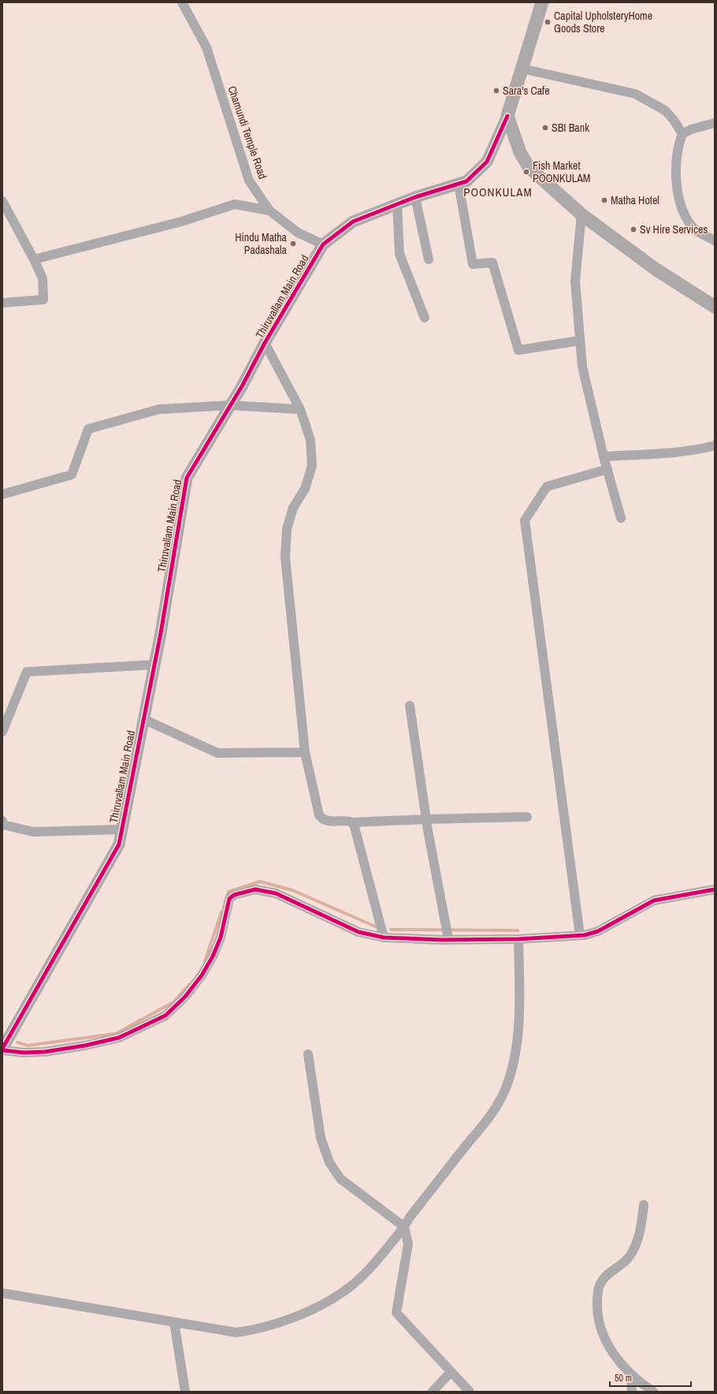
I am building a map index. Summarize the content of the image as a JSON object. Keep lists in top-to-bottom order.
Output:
{
  "streets": {
    "main road": ["Thiruvallam Main Road"],
    "street": ["Chamundi Temple Road"]
  },
  "crossings": [
    ["Chamundi Temple Road", "Thiruvallam Main Road"]
  ],
  "districts": ["POONKULAM"],
  "places": [
    "Capital UpholsteryHome Goods Store",
    "Sara's Cafe",
    "SBI Bank",
    "Fish Market POONKULAM",
    "Matha Hotel",
    "Sv Hire Services",
    "Hindu Matha Padashala"
  ],
  "scale_bar": "50 m"
}
